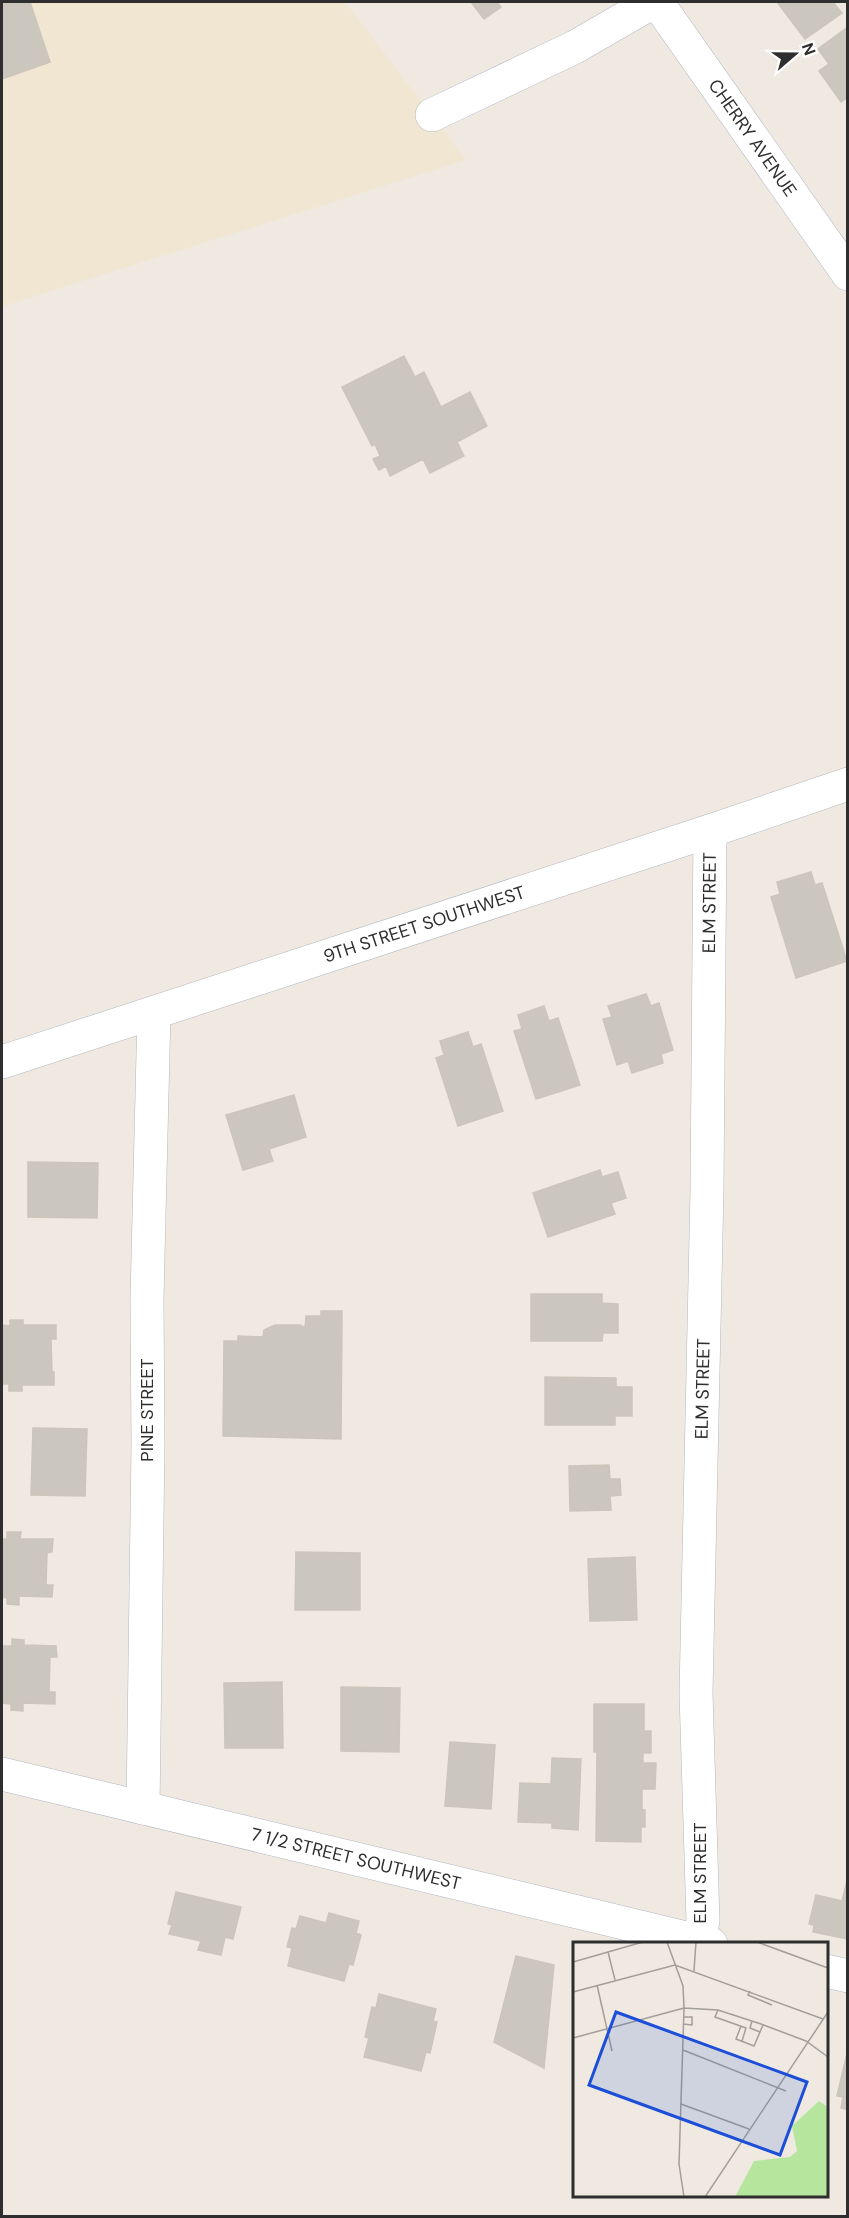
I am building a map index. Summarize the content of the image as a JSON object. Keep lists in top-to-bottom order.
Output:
{
  "streets": {
    "street": [
      "CHERRY AVENUE",
      "ELM STREET",
      "9TH STREET SOUTHWEST",
      "PINE STREET",
      "7 1/2 STREET SOUTHWEST"
    ]
  },
  "crossings": [
    ["ELM STREET", "9TH STREET SOUTHWEST"],
    ["ELM STREET", "7 1/2 STREET SOUTHWEST"],
    ["9TH STREET SOUTHWEST", "PINE STREET"],
    ["PINE STREET", "7 1/2 STREET SOUTHWEST"]
  ],
  "north": "right"
}
